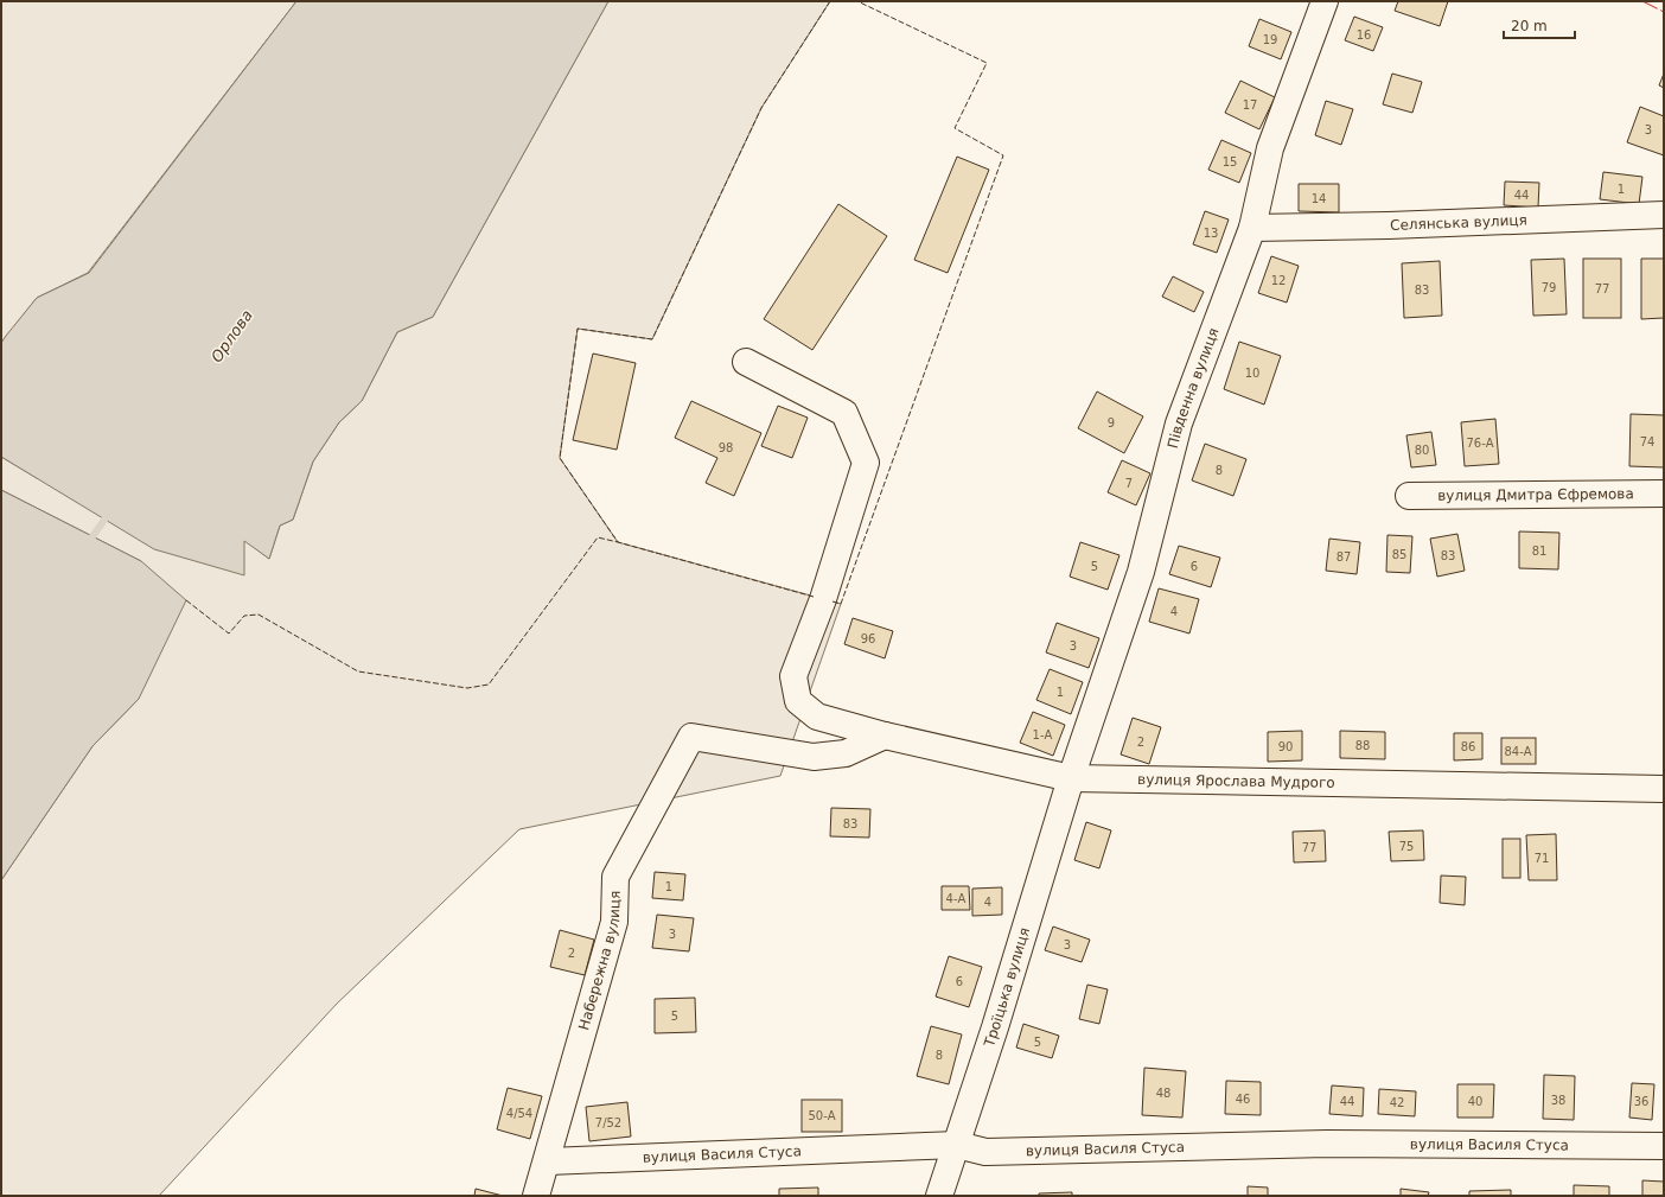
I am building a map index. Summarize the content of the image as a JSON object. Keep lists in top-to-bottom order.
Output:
{
  "streets": {
    "street": [
      "Селянська вулиця",
      "Південна вулиця",
      "вулиця Дмитра Єфремова",
      "вулиця Ярослава Мудрого",
      "Набережна вулиця",
      "Троїцька вулиця",
      "вулиця Василя Стуса"
    ]
  },
  "crossings": [
    ["Селянська вулиця", "Південна вулиця"],
    ["Південна вулиця", "вулиця Ярослава Мудрого"],
    ["Південна вулиця", "Троїцька вулиця"],
    ["вулиця Ярослава Мудрого", "Набережна вулиця"],
    ["вулиця Ярослава Мудрого", "Троїцька вулиця"],
    ["Набережна вулиця", "вулиця Василя Стуса"],
    ["Троїцька вулиця", "вулиця Василя Стуса"]
  ],
  "water": ["Орлова"],
  "house_numbers": [
    "16",
    "19",
    "17",
    "3",
    "15",
    "1",
    "44",
    "14",
    "13",
    "12",
    "79",
    "77",
    "83",
    "10",
    "9",
    "74",
    "76-А",
    "98",
    "80",
    "8",
    "7",
    "81",
    "85",
    "83",
    "87",
    "5",
    "6",
    "4",
    "96",
    "3",
    "1",
    "1-А",
    "2",
    "88",
    "90",
    "86",
    "84-А",
    "83",
    "75",
    "77",
    "71",
    "1",
    "4-А",
    "4",
    "3",
    "3",
    "2",
    "6",
    "5",
    "5",
    "8",
    "48",
    "46",
    "38",
    "44",
    "40",
    "36",
    "42",
    "4/54",
    "50-А",
    "7/52"
  ],
  "scale_bar": "20 m"
}
